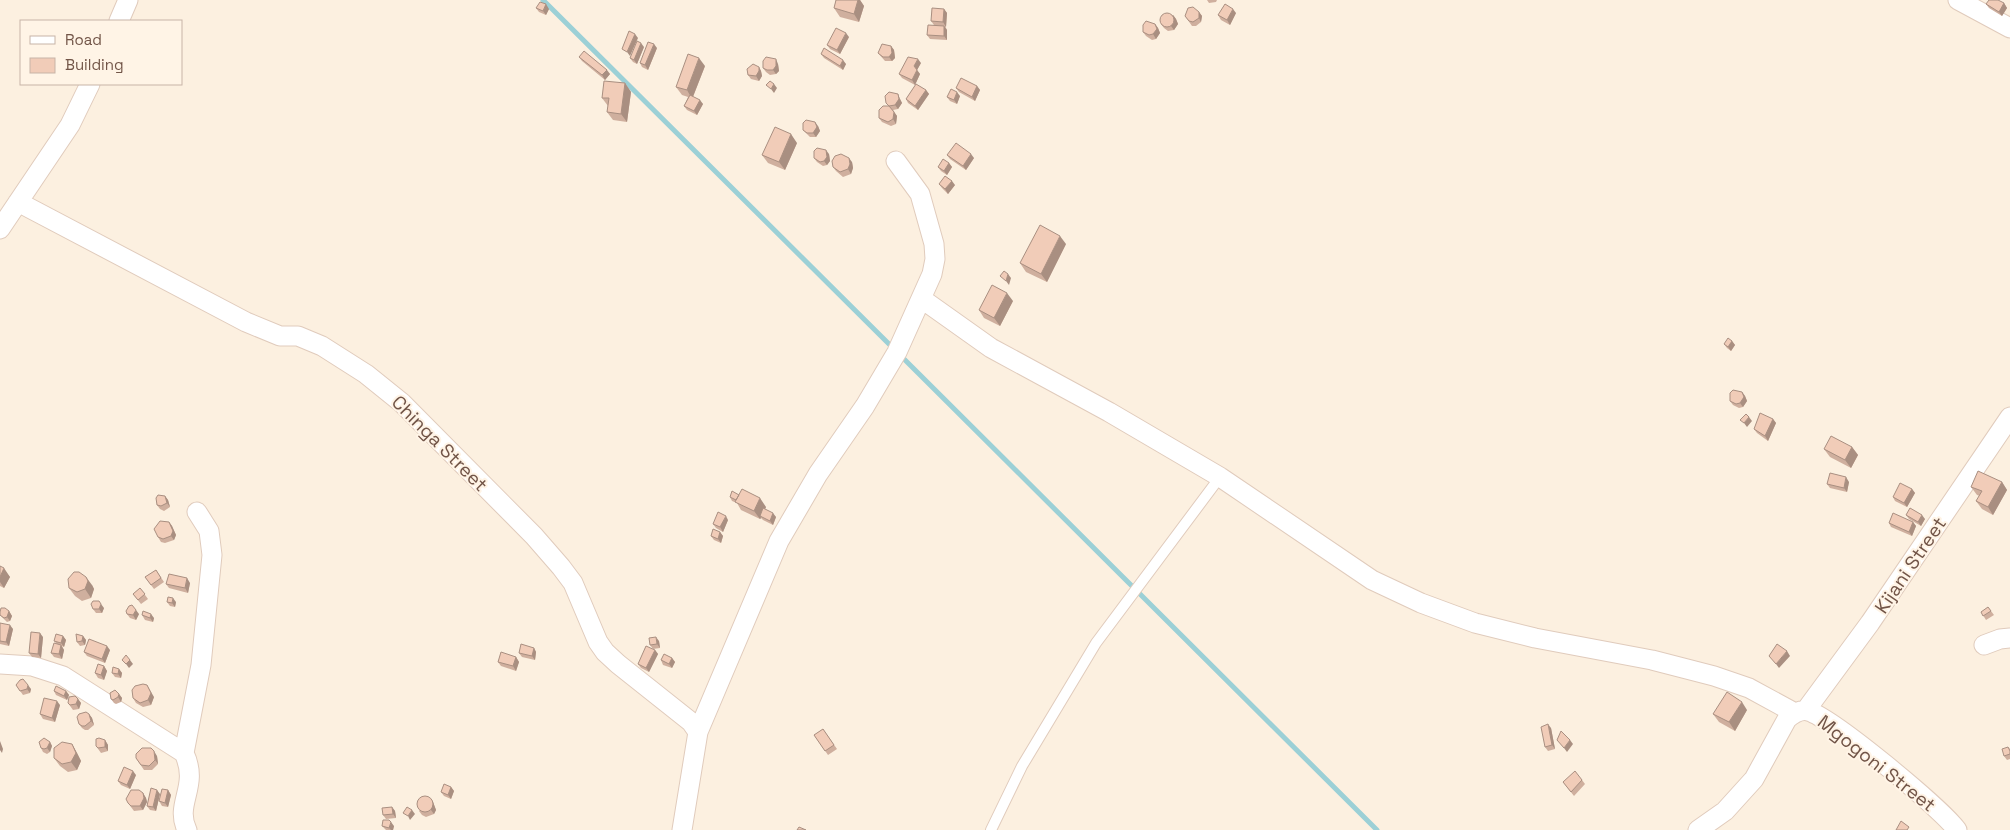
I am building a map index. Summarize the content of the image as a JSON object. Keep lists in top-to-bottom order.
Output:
{
  "streets": {
    "street": ["Chinga Street", "Kijani Street", "Mgogoni Street"]
  },
  "crossings": [
    ["Kijani Street", "Mgogoni Street"]
  ],
  "legend": ["Road", "Building"]
}
